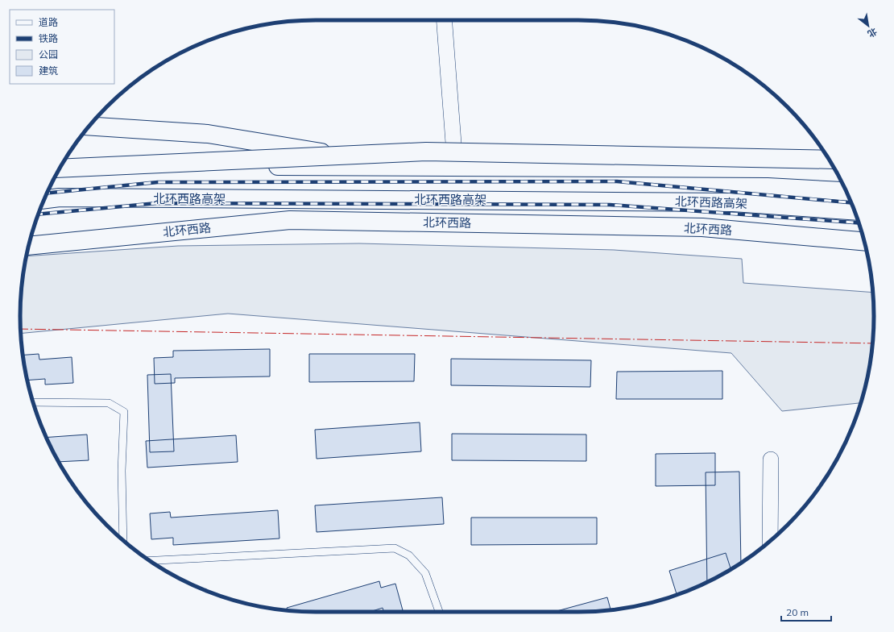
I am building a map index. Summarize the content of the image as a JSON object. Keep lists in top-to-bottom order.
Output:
{
  "streets": {
    "main road": ["北环西路高架", "北环西路"]
  },
  "legend": [
    "道路",
    "铁路",
    "公园",
    "建筑"
  ],
  "scale_bar": "20 m",
  "north": "bottom right"
}
